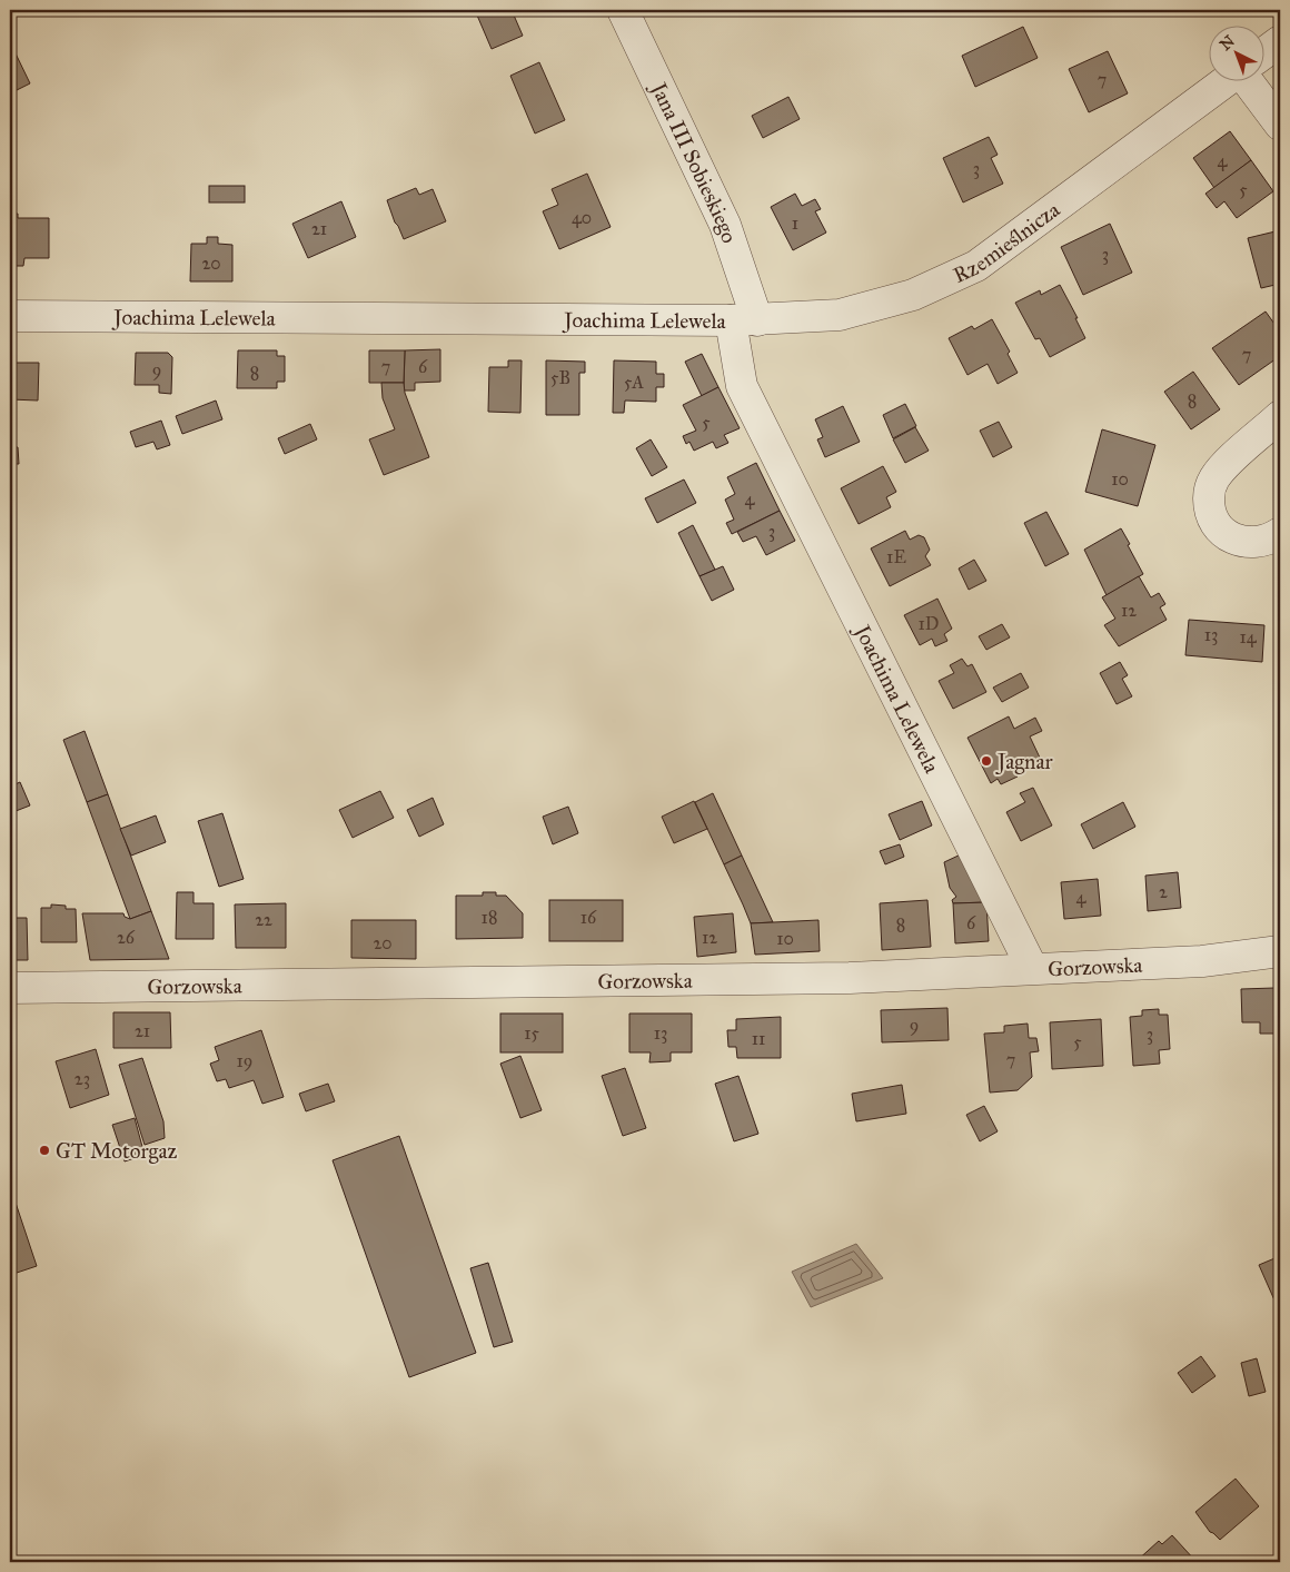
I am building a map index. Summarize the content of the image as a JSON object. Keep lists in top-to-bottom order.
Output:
{
  "streets": {
    "street": [
      "Jana III Sobieskiego",
      "Rzemieślnicza",
      "Joachima Lelewela",
      "Gorzowska"
    ]
  },
  "crossings": [
    ["Jana III Sobieskiego", "Rzemieślnicza"],
    ["Jana III Sobieskiego", "Joachima Lelewela"],
    ["Rzemieślnicza", "Joachima Lelewela"],
    ["Joachima Lelewela", "Gorzowska"]
  ],
  "places": ["Jagnar", "GT Motorgaz"],
  "house_numbers": [
    "7",
    "4",
    "3",
    "5",
    "40",
    "1",
    "21",
    "3",
    "20",
    "7",
    "7",
    "6",
    "9",
    "8",
    "5B",
    "5A",
    "8",
    "5",
    "10",
    "4",
    "3",
    "1E",
    "12",
    "1D",
    "13",
    "14",
    "2",
    "4",
    "18",
    "16",
    "22",
    "6",
    "8",
    "26",
    "12",
    "10",
    "20",
    "9",
    "21",
    "15",
    "13",
    "3",
    "11",
    "5",
    "7",
    "19",
    "23"
  ],
  "north": "top left"
}
